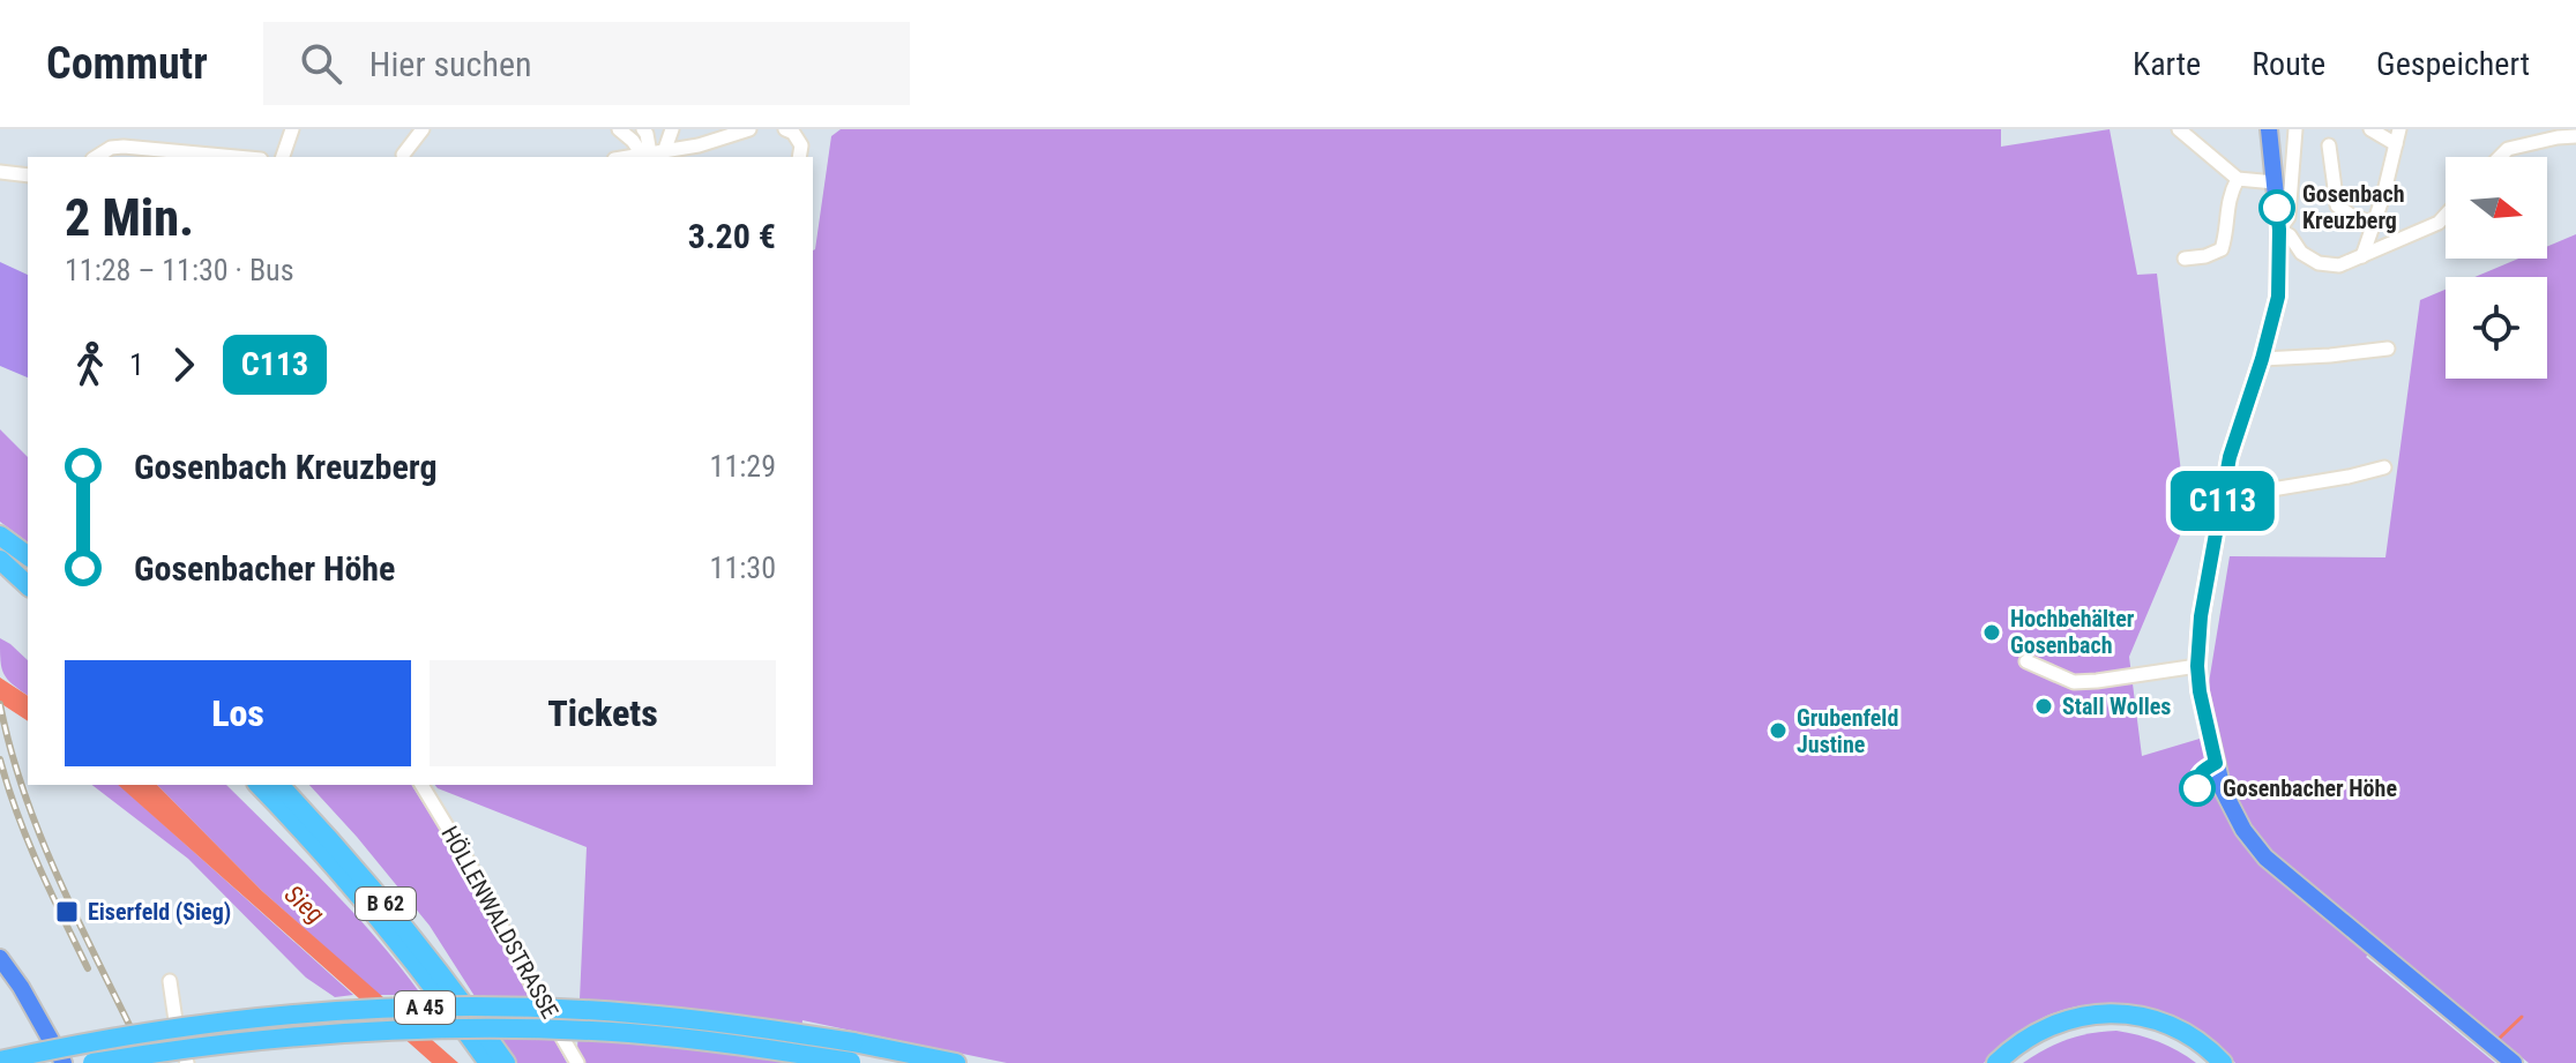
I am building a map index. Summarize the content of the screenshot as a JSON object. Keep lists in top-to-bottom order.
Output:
{
  "streets": {
    "highway": ["B 62", "A 45"],
    "street": ["HÖLLENWALDSTRASSE"]
  },
  "water": ["Sieg"],
  "places": {
    "other": [
      "Gosenbach Kreuzberg",
      "Hochbehälter Gosenbach",
      "Stall Wolles",
      "Grubenfeld Justine",
      "Gosenbacher Höhe"
    ],
    "transit": ["Eiserfeld (Sieg)"]
  },
  "lines": ["bus line C113"],
  "north": "right",
  "page": {
    "header": "Commutr",
    "search": "Hier suchen",
    "nav": ["Karte", "Route", "Gespeichert"],
    "on_map": "C113",
    "heading": ["2 Min.", "11:28 – 11:30 · Bus", "3.20 €"],
    "legs": ["1", "C113"],
    "list": [
      {
        "name": "Gosenbach Kreuzberg",
        "value": "11:29"
      },
      {
        "name": "Gosenbacher Höhe",
        "value": "11:30"
      }
    ],
    "buttons": ["Los", "Tickets"]
  }
}
